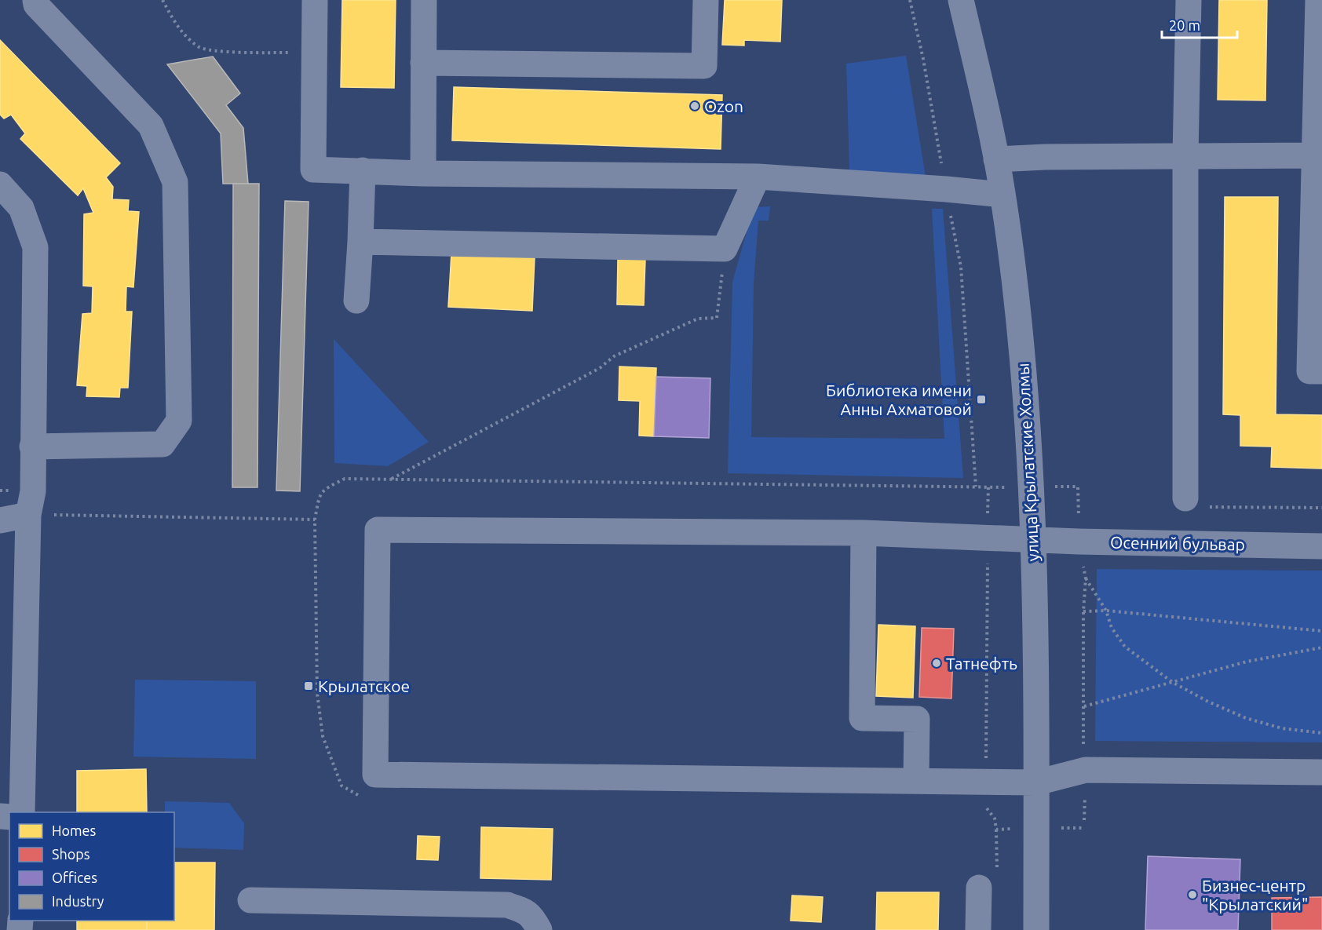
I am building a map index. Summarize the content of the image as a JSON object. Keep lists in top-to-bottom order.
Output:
{
  "streets": {
    "street": ["улица Крылатские Холмы", "Осенний бульвар"]
  },
  "crossings": [
    ["улица Крылатские Холмы", "Осенний бульвар"]
  ],
  "places": {
    "other": ["Ozon", "Татнефть", "Бизнес-центр \"Крылатский\""],
    "transit": ["Библиотека имени Анны Ахматовой", "Крылатское"]
  },
  "legend": [
    "Homes",
    "Shops",
    "Offices",
    "Industry"
  ],
  "scale_bar": "20 m"
}
